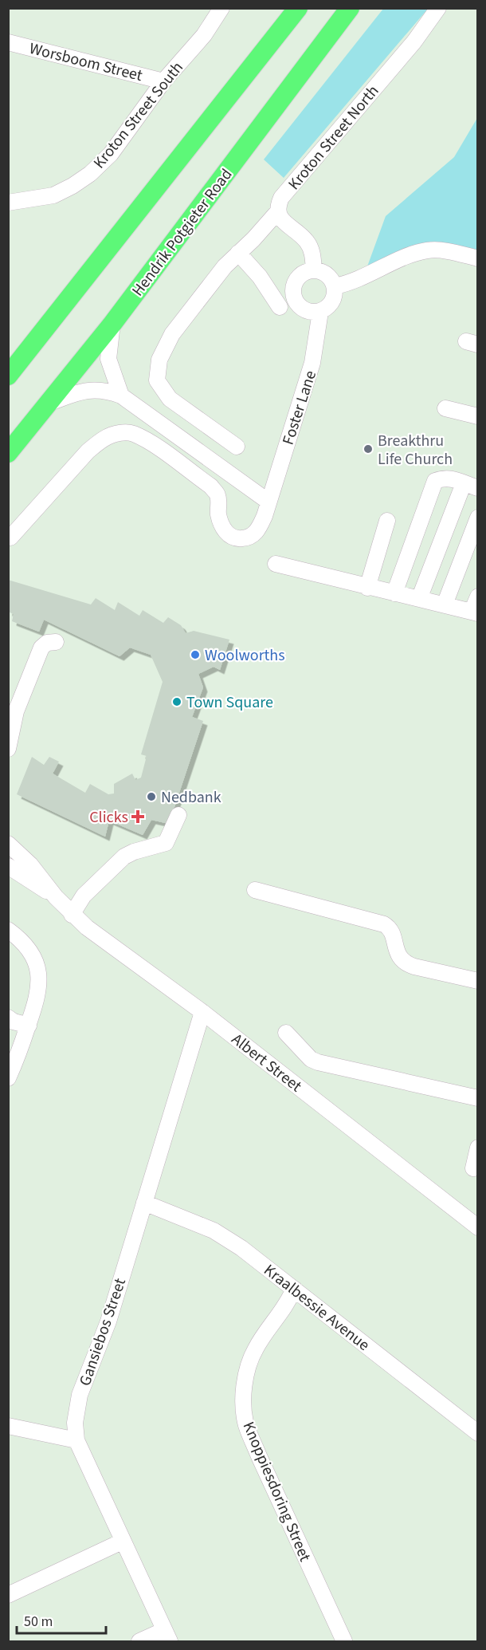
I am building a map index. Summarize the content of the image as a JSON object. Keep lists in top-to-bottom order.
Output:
{
  "streets": {
    "main road": ["Hendrik Potgieter Road"],
    "street": [
      "Worsboom Street",
      "Kroton Street South",
      "Kroton Street North",
      "Foster Lane",
      "Albert Street",
      "Kraalbessie Avenue",
      "Gansiebos Street",
      "Knoppiesdoring Street"
    ]
  },
  "crossings": [
    ["Worsboom Street", "Kroton Street South"],
    ["Albert Street", "Gansiebos Street"],
    ["Kraalbessie Avenue", "Gansiebos Street"],
    ["Kraalbessie Avenue", "Knoppiesdoring Street"]
  ],
  "places": {
    "other": [
      "Breakthru Life Church",
      "Woolworths",
      "Town Square",
      "Nedbank"
    ],
    "health": ["Clicks"]
  },
  "scale_bar": "50 m"
}
